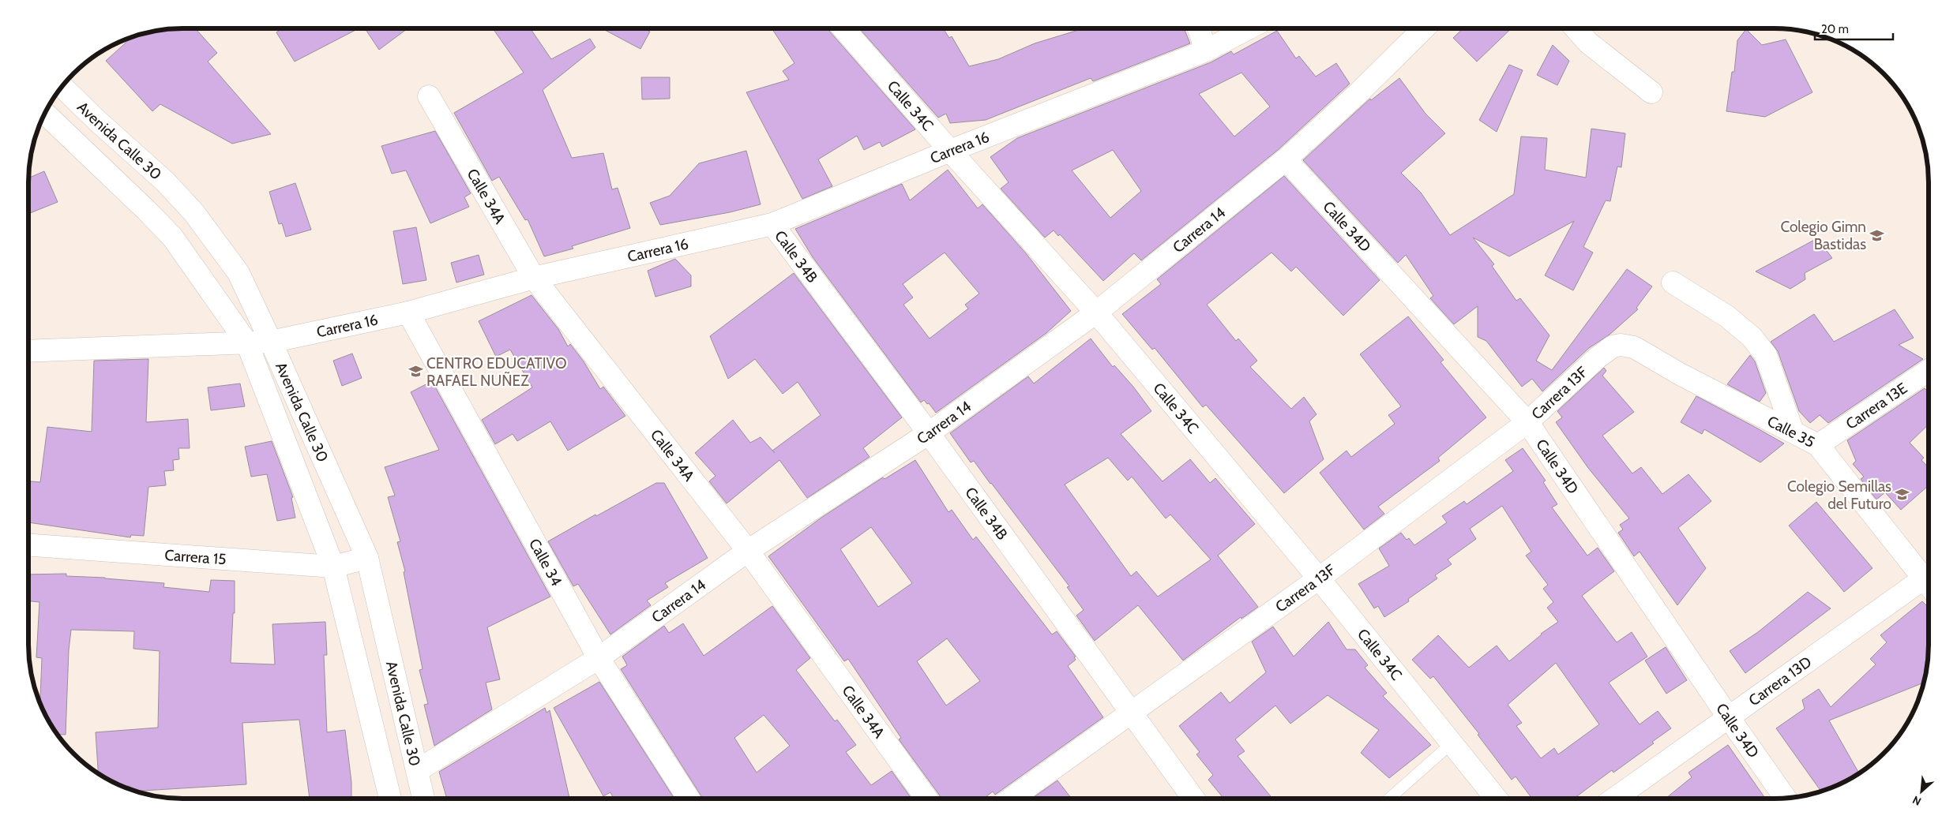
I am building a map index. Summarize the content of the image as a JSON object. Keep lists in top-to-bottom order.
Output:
{
  "streets": {
    "street": [
      "Calle 34C",
      "Avenida Calle 30",
      "Carrera 16",
      "Calle 34A",
      "Calle 34D",
      "Carrera 14",
      "Calle 34B",
      "Carrera 13F",
      "Carrera 13E",
      "Calle 35",
      "Carrera 15",
      "Calle 34",
      "Carrera 13D"
    ]
  },
  "crossings": [
    ["Calle 34C", "Carrera 16"],
    ["Calle 34C", "Carrera 14"],
    ["Calle 34C", "Carrera 13F"],
    ["Avenida Calle 30", "Carrera 16"],
    ["Avenida Calle 30", "Carrera 14"],
    ["Avenida Calle 30", "Carrera 15"],
    ["Carrera 16", "Calle 34A"],
    ["Carrera 16", "Calle 34B"],
    ["Carrera 16", "Calle 34"],
    ["Calle 34A", "Carrera 14"],
    ["Calle 34D", "Carrera 14"],
    ["Calle 34D", "Carrera 13F"],
    ["Calle 34D", "Carrera 13D"],
    ["Carrera 14", "Calle 34B"],
    ["Carrera 14", "Calle 34"],
    ["Calle 34B", "Carrera 13F"],
    ["Carrera 13F", "Calle 35"],
    ["Carrera 13E", "Calle 35"]
  ],
  "places": {
    "school or university": ["Colegio Gimn Bastidas", "CENTRO EDUCATIVO RAFAEL NUÑEZ", "Colegio Semillas del Futuro"]
  },
  "scale_bar": "20 m",
  "north": "bottom left"
}
